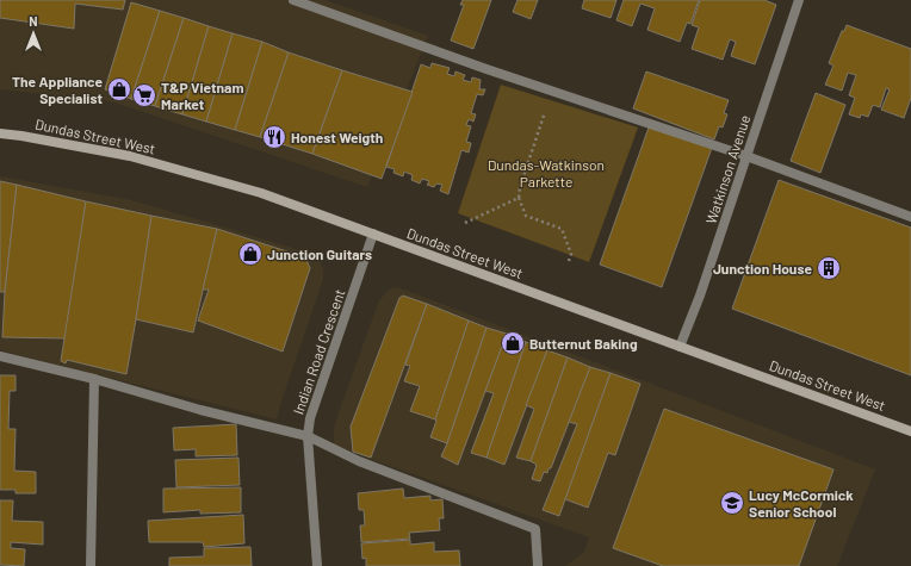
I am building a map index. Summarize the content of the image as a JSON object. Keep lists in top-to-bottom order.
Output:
{
  "streets": {
    "main road": ["Dundas Street West"],
    "street": ["Watkinson Avenue", "Indian Road Crescent"]
  },
  "crossings": [
    ["Dundas Street West", "Watkinson Avenue"],
    ["Dundas Street West", "Indian Road Crescent"]
  ],
  "parks": ["Dundas-Watkinson Parkette"],
  "places": {
    "shop": ["The Appliance Specialist", "Junction Guitars", "Butternut Baking"],
    "supermarket": ["T&P Vietnam Market"],
    "restaurant": ["Honest Weigth"],
    "building": ["Junction House"],
    "school or university": ["Lucy McCormick Senior School"]
  },
  "north": "top"
}
